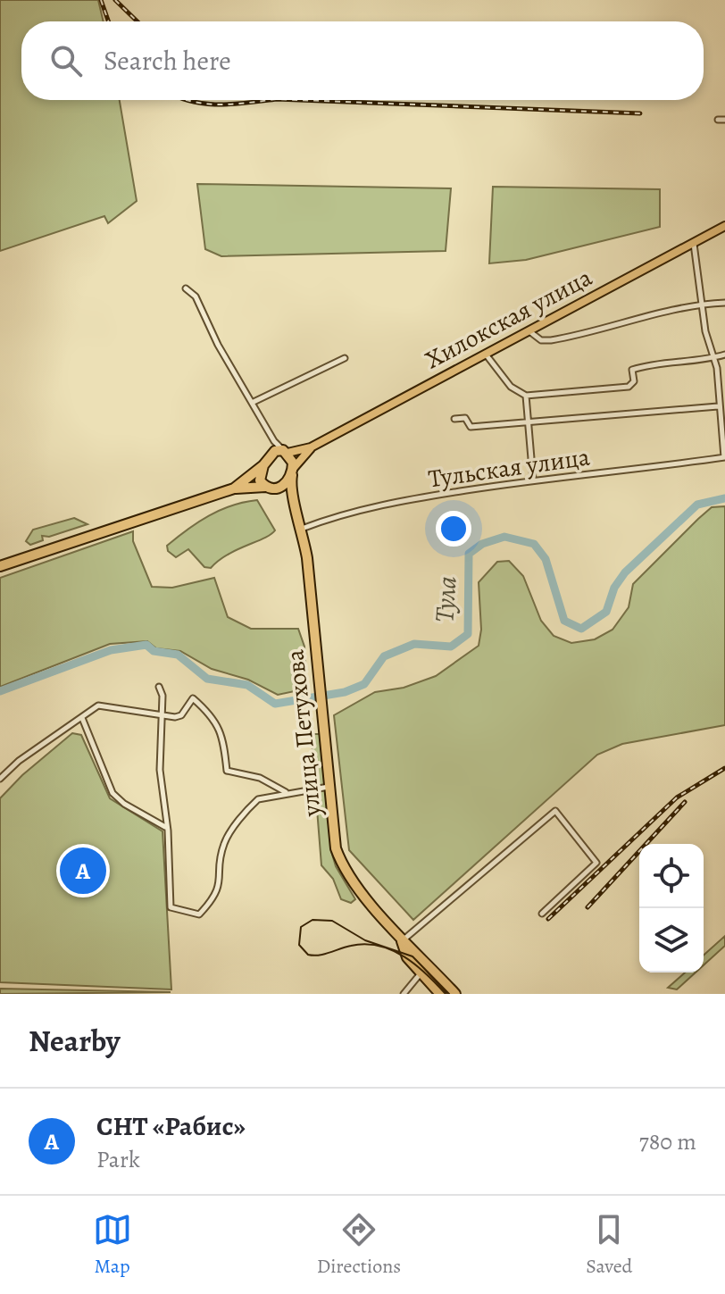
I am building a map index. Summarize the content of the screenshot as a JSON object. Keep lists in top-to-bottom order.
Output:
{
  "streets": {
    "highway": ["улица Петухова"],
    "main road": ["Хилокская улица"],
    "street": ["Тульская улица"]
  },
  "crossings": [
    ["Тульская улица", "улица Петухова"]
  ],
  "water": ["Тула"],
  "page": {
    "search": "Search here",
    "pins": "A",
    "heading": "Nearby",
    "list": [
      {
        "mark": "A",
        "name": "СНТ «Рабис»",
        "note": "Park",
        "value": "780 m"
      }
    ],
    "nav": ["Map", "Directions", "Saved"]
  }
}
